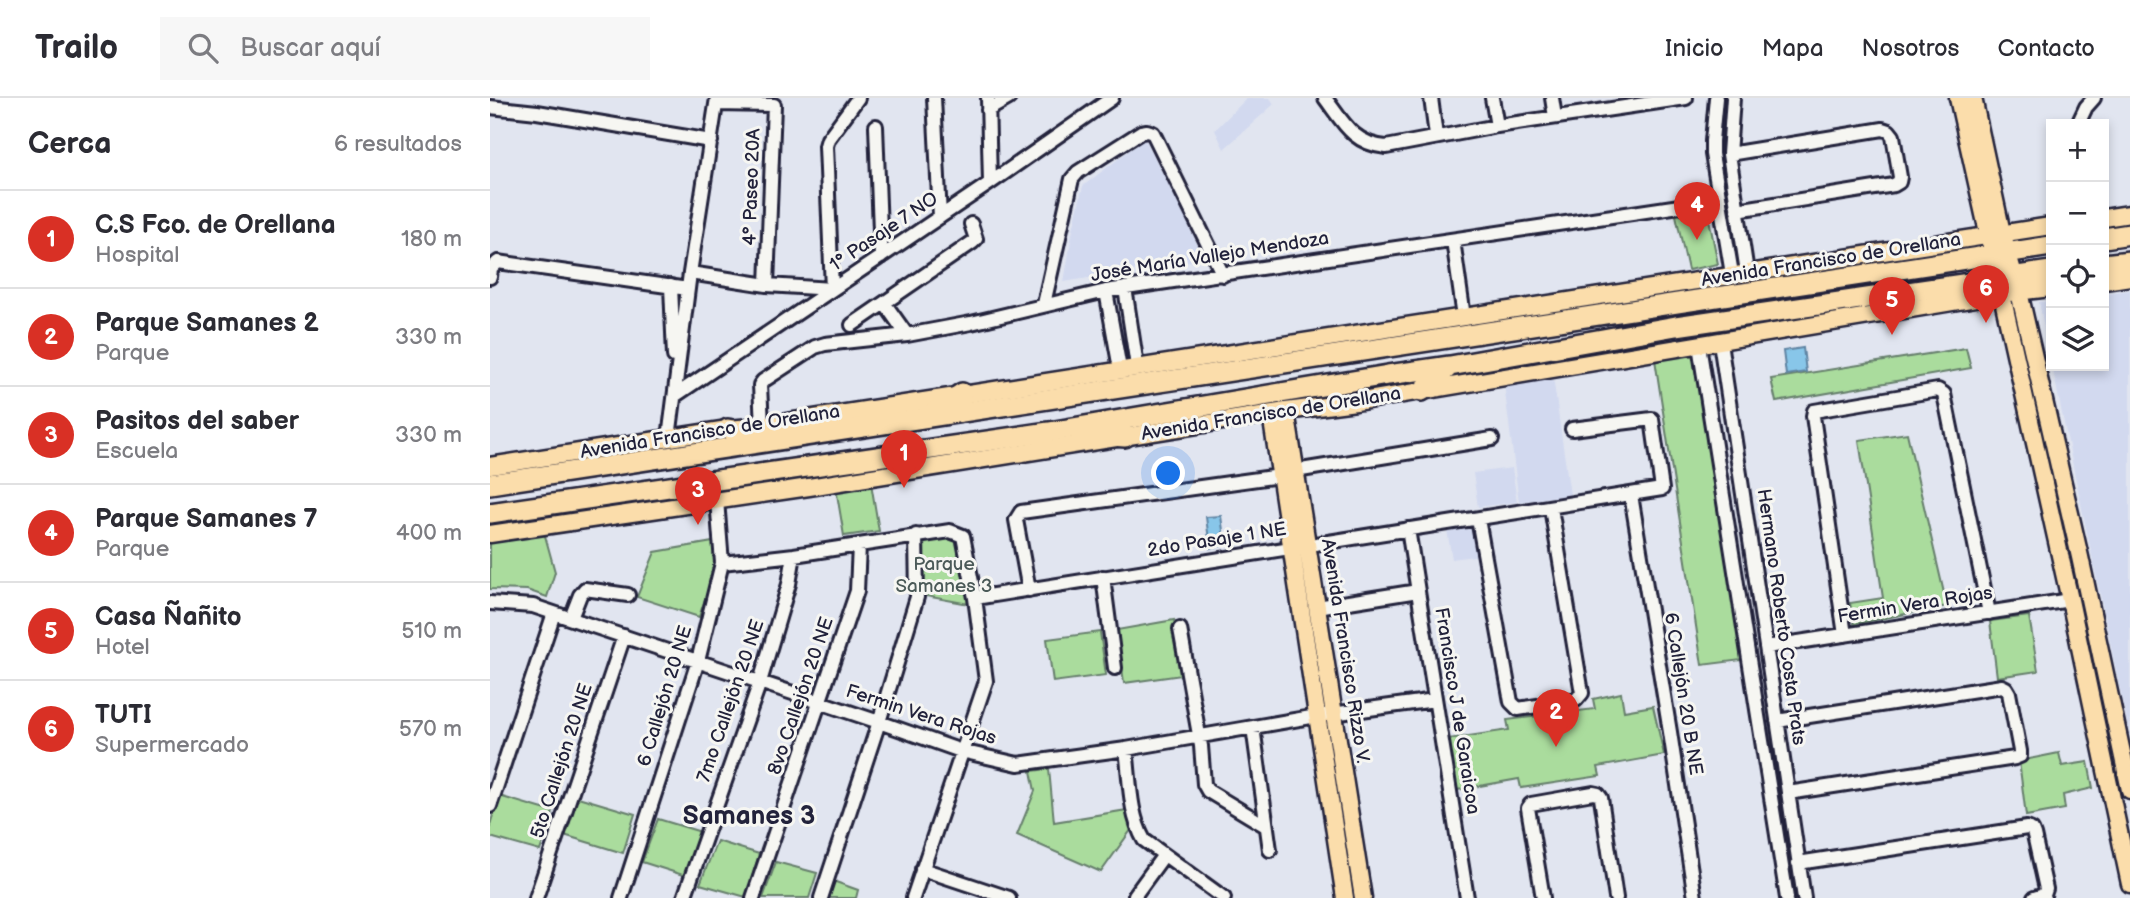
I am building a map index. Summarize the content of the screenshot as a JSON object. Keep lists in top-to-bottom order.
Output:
{
  "streets": {
    "highway": ["Avenida Francisco de Orellana"],
    "main road": ["Avenida Francisco Rizzo V."],
    "street": [
      "4° Paseo 20A",
      "1° Pasaje 7 NO",
      "José María Vallejo Mendoza",
      "2do Pasaje 1 NE",
      "Fermin Vera Rojas",
      "Hermano Roberto Costa Prats",
      "6 Callejón 20 B NE",
      "6 Callejón 20 NE",
      "8vo Callejón 20 NE",
      "7mo Callejón 20 NE",
      "Francisco J de Garaicoa",
      "5to Callejón 20 NE"
    ]
  },
  "crossings": [
    ["José María Vallejo Mendoza", "Avenida Francisco de Orellana"],
    ["Avenida Francisco de Orellana", "Hermano Roberto Costa Prats"],
    ["Avenida Francisco de Orellana", "Avenida Francisco Rizzo V."],
    ["Avenida Francisco de Orellana", "6 Callejón 20 NE"],
    ["2do Pasaje 1 NE", "Avenida Francisco Rizzo V."],
    ["2do Pasaje 1 NE", "6 Callejón 20 B NE"],
    ["2do Pasaje 1 NE", "Francisco J de Garaicoa"],
    ["Fermin Vera Rojas", "Hermano Roberto Costa Prats"],
    ["Fermin Vera Rojas", "Avenida Francisco Rizzo V."],
    ["Fermin Vera Rojas", "6 Callejón 20 NE"],
    ["Fermin Vera Rojas", "8vo Callejón 20 NE"],
    ["Fermin Vera Rojas", "7mo Callejón 20 NE"],
    ["Fermin Vera Rojas", "Francisco J de Garaicoa"],
    ["Fermin Vera Rojas", "5to Callejón 20 NE"]
  ],
  "districts": ["Samanes 3"],
  "parks": ["Parque Samanes 3"],
  "page": {
    "header": "Trailo",
    "search": "Buscar aquí",
    "nav": [
      "Inicio",
      "Mapa",
      "Nosotros",
      "Contacto"
    ],
    "heading": ["Cerca", "6 resultados"],
    "map_buttons": ["+", "−"],
    "pins": [
      "4",
      "6",
      "5",
      "1",
      "3",
      "2"
    ],
    "list": [
      {
        "mark": "1",
        "name": "C.S Fco. de Orellana",
        "note": "Hospital",
        "value": "180 m"
      },
      {
        "mark": "2",
        "name": "Parque Samanes 2",
        "note": "Parque",
        "value": "330 m"
      },
      {
        "mark": "3",
        "name": "Pasitos del saber",
        "note": "Escuela",
        "value": "330 m"
      },
      {
        "mark": "4",
        "name": "Parque Samanes 7",
        "note": "Parque",
        "value": "400 m"
      },
      {
        "mark": "5",
        "name": "Casa Ñañito",
        "note": "Hotel",
        "value": "510 m"
      },
      {
        "mark": "6",
        "name": "TUTI",
        "note": "Supermercado",
        "value": "570 m"
      }
    ]
  }
}
